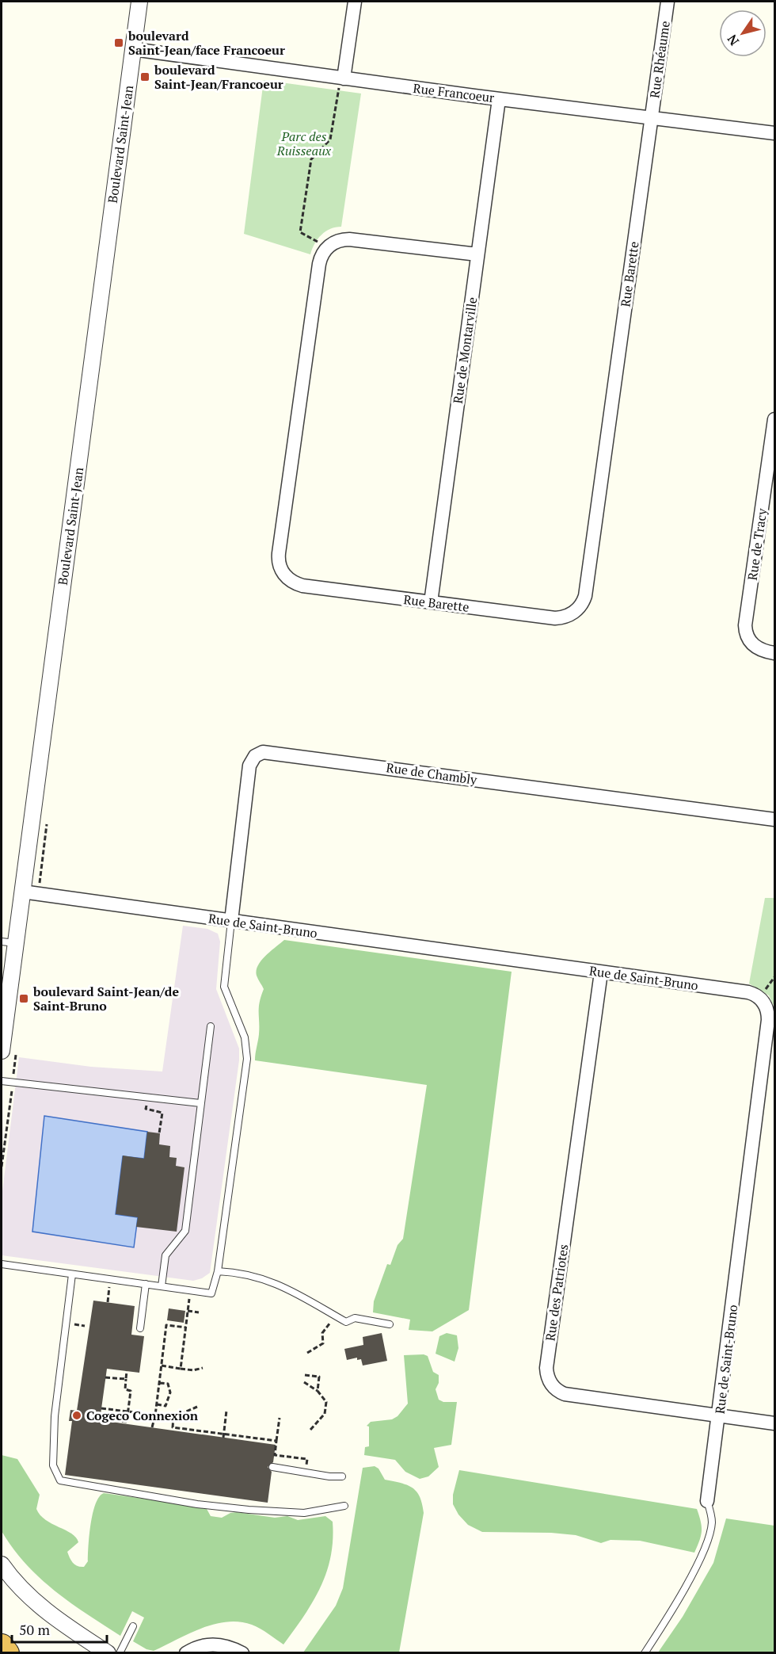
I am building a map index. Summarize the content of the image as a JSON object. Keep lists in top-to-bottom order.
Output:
{
  "streets": {
    "street": [
      "Rue Rhéaume",
      "Rue Francoeur",
      "Boulevard Saint-Jean",
      "Rue Barette",
      "Rue de Montarville",
      "Rue de Tracy",
      "Rue de Chambly",
      "Rue de Saint-Bruno",
      "Rue des Patriotes"
    ]
  },
  "crossings": [
    ["Rue Rhéaume", "Rue Francoeur"],
    ["Rue Rhéaume", "Rue Barette"],
    ["Rue Francoeur", "Boulevard Saint-Jean"],
    ["Rue Francoeur", "Rue Barette"],
    ["Rue Francoeur", "Rue de Montarville"],
    ["Boulevard Saint-Jean", "Rue de Saint-Bruno"],
    ["Rue Barette", "Rue de Montarville"],
    ["Rue de Chambly", "Rue de Saint-Bruno"],
    ["Rue de Saint-Bruno", "Rue des Patriotes"]
  ],
  "parks": ["Parc des Ruisseaux"],
  "places": {
    "transit": ["boulevard Saint-Jean/face Francoeur", "boulevard Saint-Jean/Francoeur", "boulevard Saint-Jean/de Saint-Bruno"],
    "other": ["Cogeco Connexion"]
  },
  "scale_bar": "50 m",
  "north": "bottom left"
}
